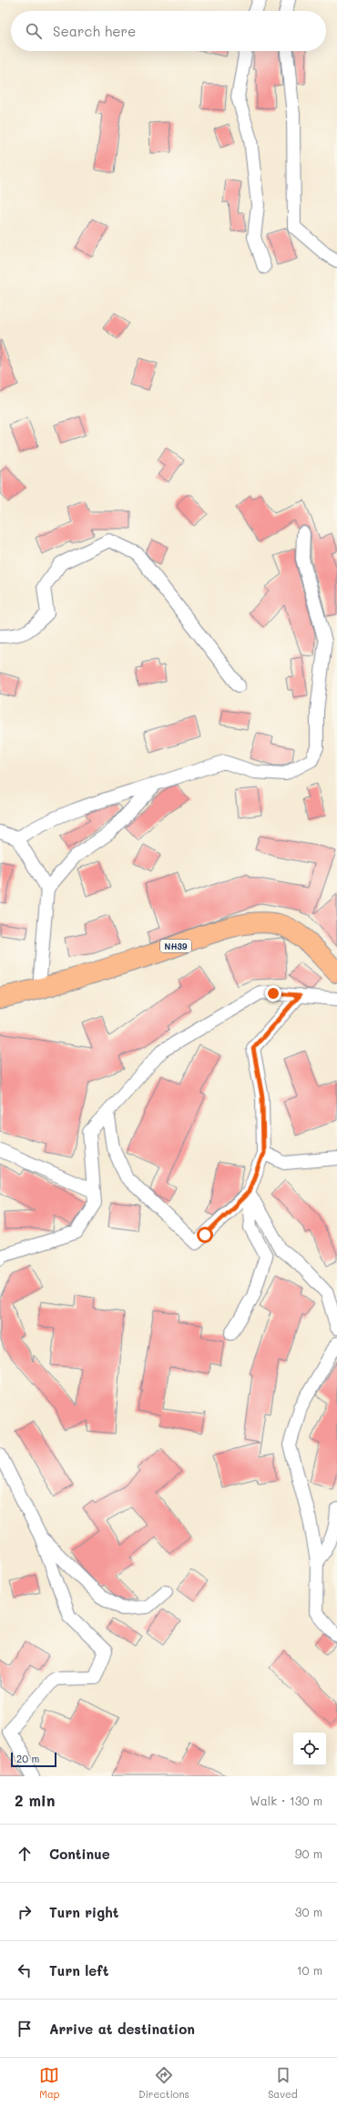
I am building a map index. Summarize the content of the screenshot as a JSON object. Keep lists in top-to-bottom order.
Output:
{
  "streets": {
    "highway": ["NH39"]
  },
  "scale_bar": "20 m",
  "page": {
    "search": "Search here",
    "scale": "20 m",
    "heading": ["2 min", "Walk · 130 m"],
    "list": [
      ["Continue", "90 m"],
      ["Turn right", "30 m"],
      ["Turn left", "10 m"],
      "Arrive at destination"
    ],
    "nav": ["Map", "Directions", "Saved"]
  }
}
